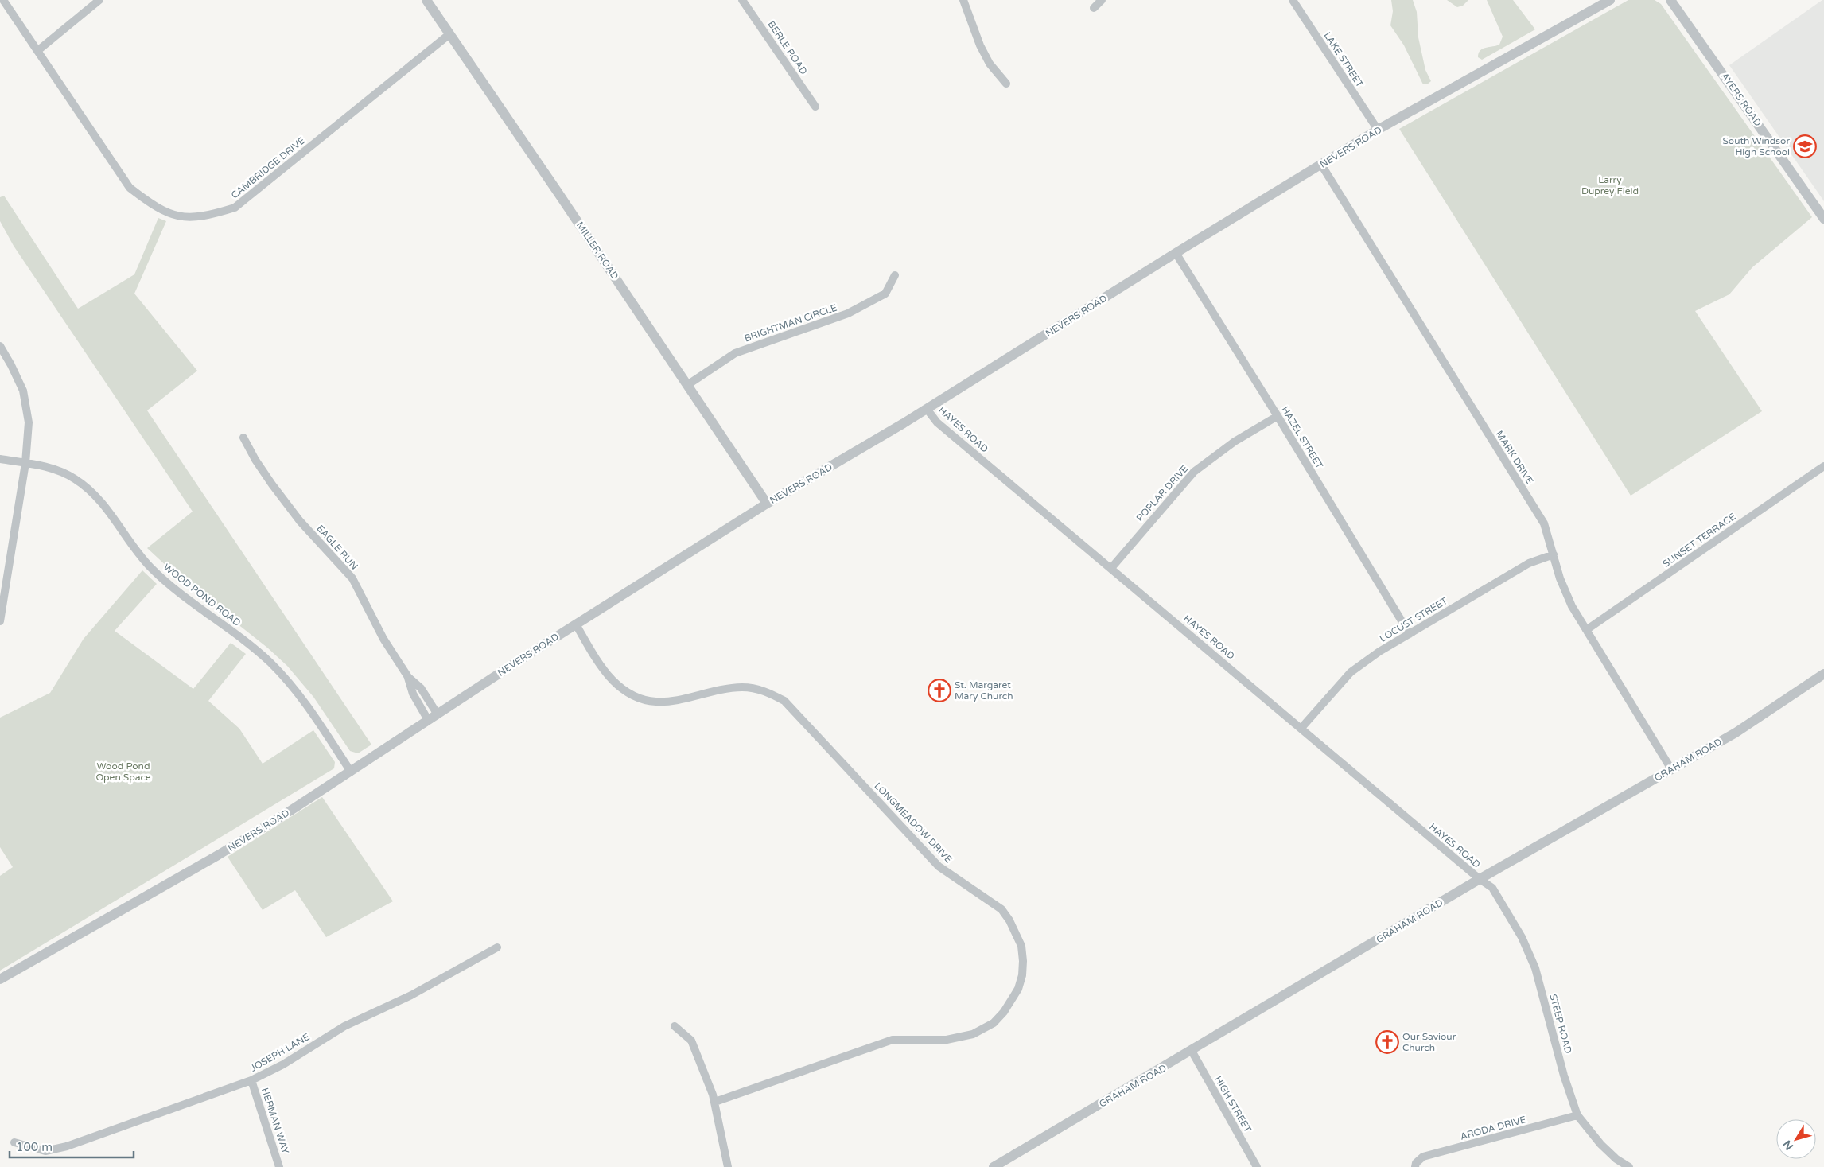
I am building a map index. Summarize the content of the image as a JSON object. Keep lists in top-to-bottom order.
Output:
{
  "streets": {
    "street": [
      "BERLE ROAD",
      "LAKE STREET",
      "AYERS ROAD",
      "NEVERS ROAD",
      "CAMBRIDGE DRIVE",
      "MILLER ROAD",
      "BRIGHTMAN CIRCLE",
      "HAYES ROAD",
      "HAZEL STREET",
      "MARK DRIVE",
      "POPLAR DRIVE",
      "SUNSET TERRACE",
      "EAGLE RUN",
      "WOOD POND ROAD",
      "LOCUST STREET",
      "GRAHAM ROAD",
      "LONGMEADOW DRIVE",
      "STEEP ROAD",
      "JOSEPH LANE",
      "HIGH STREET",
      "HERMAN WAY",
      "ARODA DRIVE"
    ]
  },
  "crossings": [
    ["LAKE STREET", "NEVERS ROAD"],
    ["NEVERS ROAD", "MILLER ROAD"],
    ["NEVERS ROAD", "HAYES ROAD"],
    ["NEVERS ROAD", "HAZEL STREET"],
    ["NEVERS ROAD", "MARK DRIVE"],
    ["NEVERS ROAD", "EAGLE RUN"],
    ["NEVERS ROAD", "WOOD POND ROAD"],
    ["NEVERS ROAD", "LONGMEADOW DRIVE"],
    ["CAMBRIDGE DRIVE", "MILLER ROAD"],
    ["MILLER ROAD", "BRIGHTMAN CIRCLE"],
    ["HAYES ROAD", "POPLAR DRIVE"],
    ["HAYES ROAD", "LOCUST STREET"],
    ["HAYES ROAD", "GRAHAM ROAD"],
    ["HAYES ROAD", "STEEP ROAD"],
    ["HAZEL STREET", "POPLAR DRIVE"],
    ["HAZEL STREET", "LOCUST STREET"],
    ["MARK DRIVE", "SUNSET TERRACE"],
    ["MARK DRIVE", "LOCUST STREET"],
    ["MARK DRIVE", "GRAHAM ROAD"],
    ["GRAHAM ROAD", "STEEP ROAD"],
    ["GRAHAM ROAD", "HIGH STREET"],
    ["STEEP ROAD", "ARODA DRIVE"],
    ["JOSEPH LANE", "HERMAN WAY"]
  ],
  "parks": ["Larry Duprey Field", "Wood Pond Open Space"],
  "places": {
    "school or university": ["South Windsor High School"],
    "church": ["St. Margaret Mary Church", "Our Saviour Church"]
  },
  "scale_bar": "100 m",
  "north": "bottom left"
}
